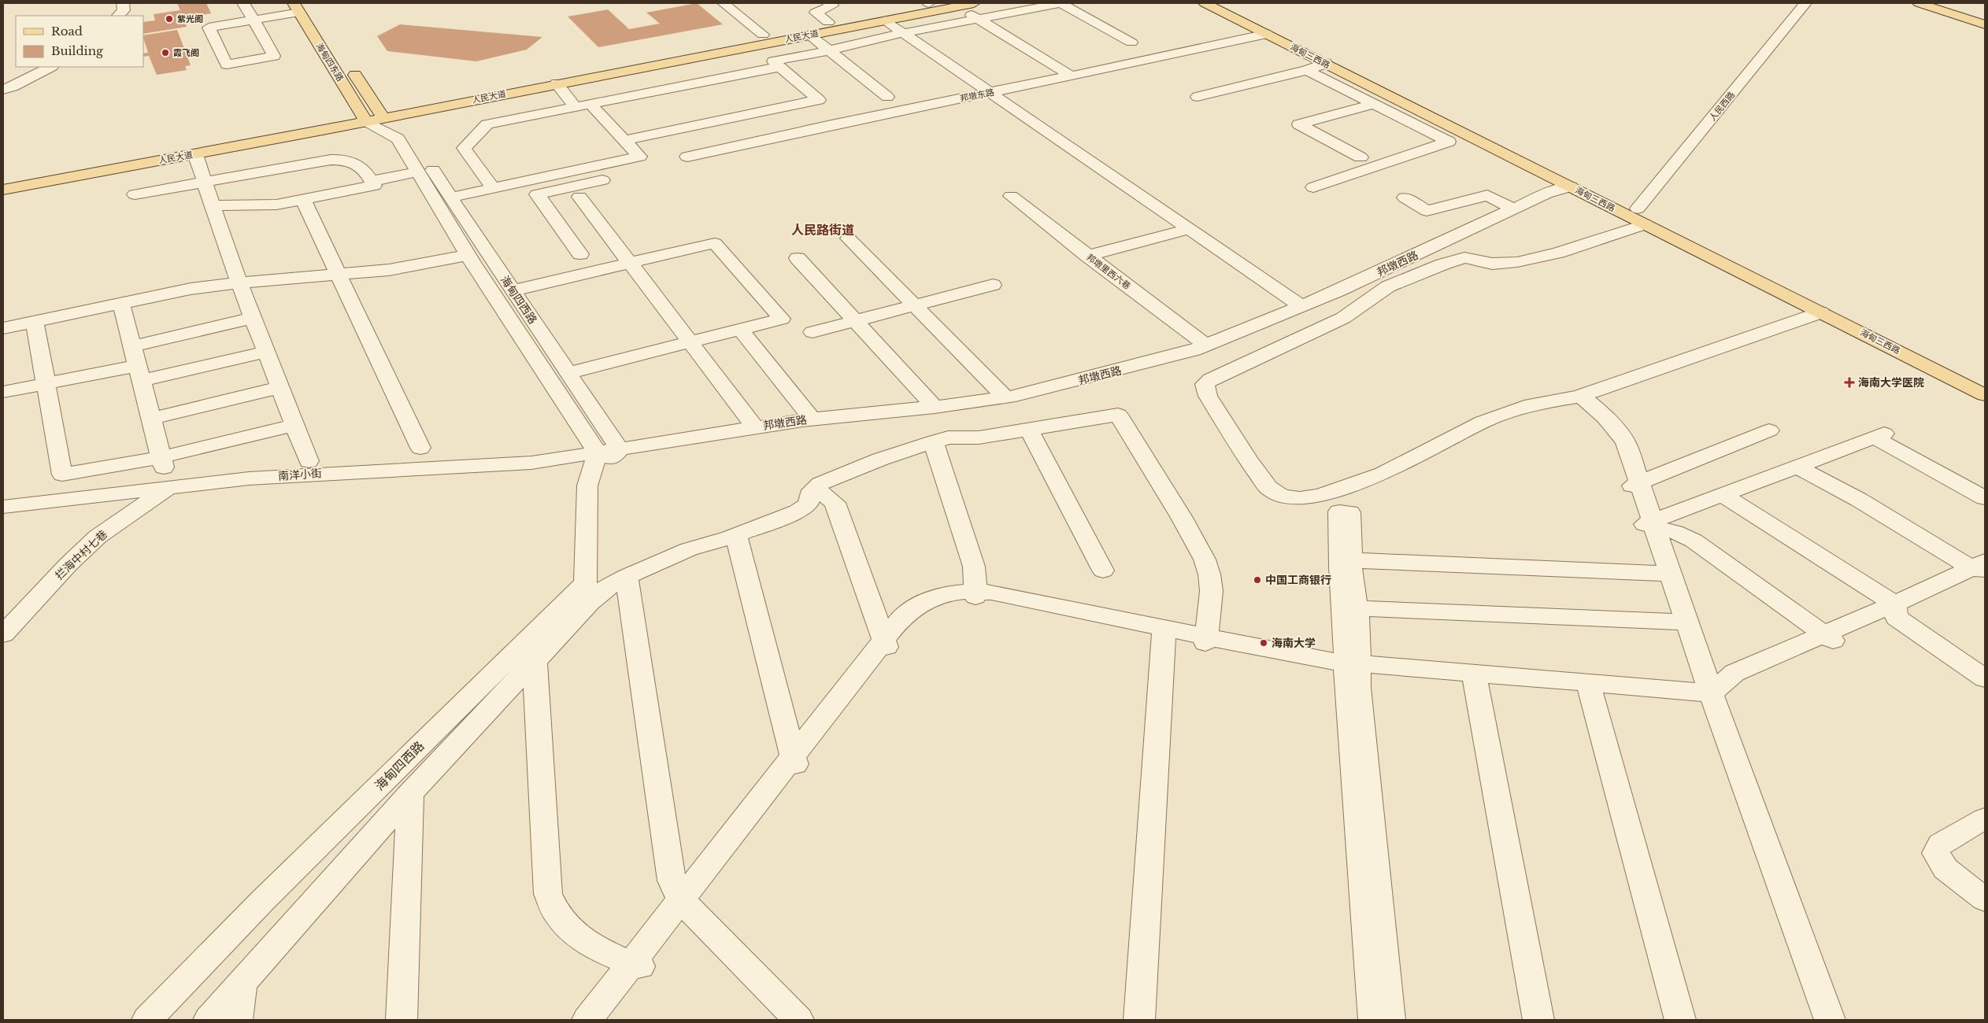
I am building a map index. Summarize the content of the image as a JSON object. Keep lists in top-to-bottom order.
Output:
{
  "streets": {
    "main road": ["人民大道", "海甸三西路", "海甸四东路"],
    "street": [
      "邦墩东路",
      "人民西路",
      "邦墩西路",
      "邦墩里西六巷",
      "海甸四西路",
      "南洋小街",
      "拦海中村七巷"
    ]
  },
  "crossings": [
    ["人民大道", "海甸四东路"],
    ["人民大道", "海甸四西路"],
    ["海甸三西路", "邦墩东路"],
    ["海甸三西路", "人民西路"],
    ["海甸三西路", "邦墩西路"],
    ["海甸四东路", "海甸四西路"],
    ["邦墩西路", "邦墩里西六巷"],
    ["邦墩西路", "海甸四西路"],
    ["邦墩西路", "南洋小街"],
    ["海甸四西路", "南洋小街"],
    ["南洋小街", "拦海中村七巷"]
  ],
  "districts": ["人民路街道"],
  "places": {
    "other": [
      "紫光阁",
      "霞飞阁",
      "中国工商银行",
      "海南大学"
    ],
    "health": ["海南大学医院"]
  },
  "legend": ["Road", "Building"]
}
